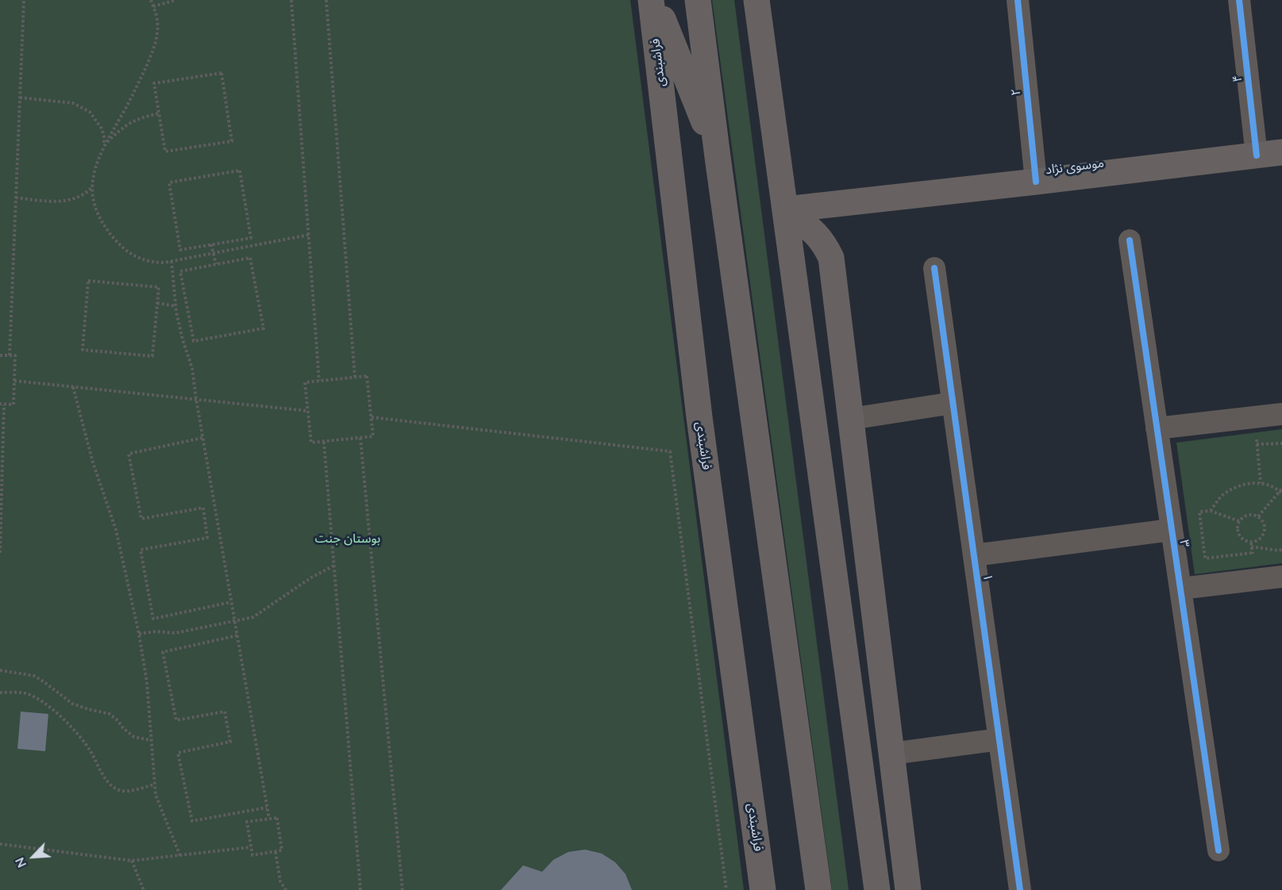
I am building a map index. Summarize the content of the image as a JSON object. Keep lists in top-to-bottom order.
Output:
{
  "streets": {
    "main road": ["فراشبندی", "موسوی نژاد"],
    "street": [
      "۴",
      "۲",
      "۳",
      "۱"
    ]
  },
  "crossings": [
    ["۴", "موسوی نژاد"],
    ["۲", "موسوی نژاد"]
  ],
  "parks": ["بوستان جنت"],
  "north": "bottom left"
}
